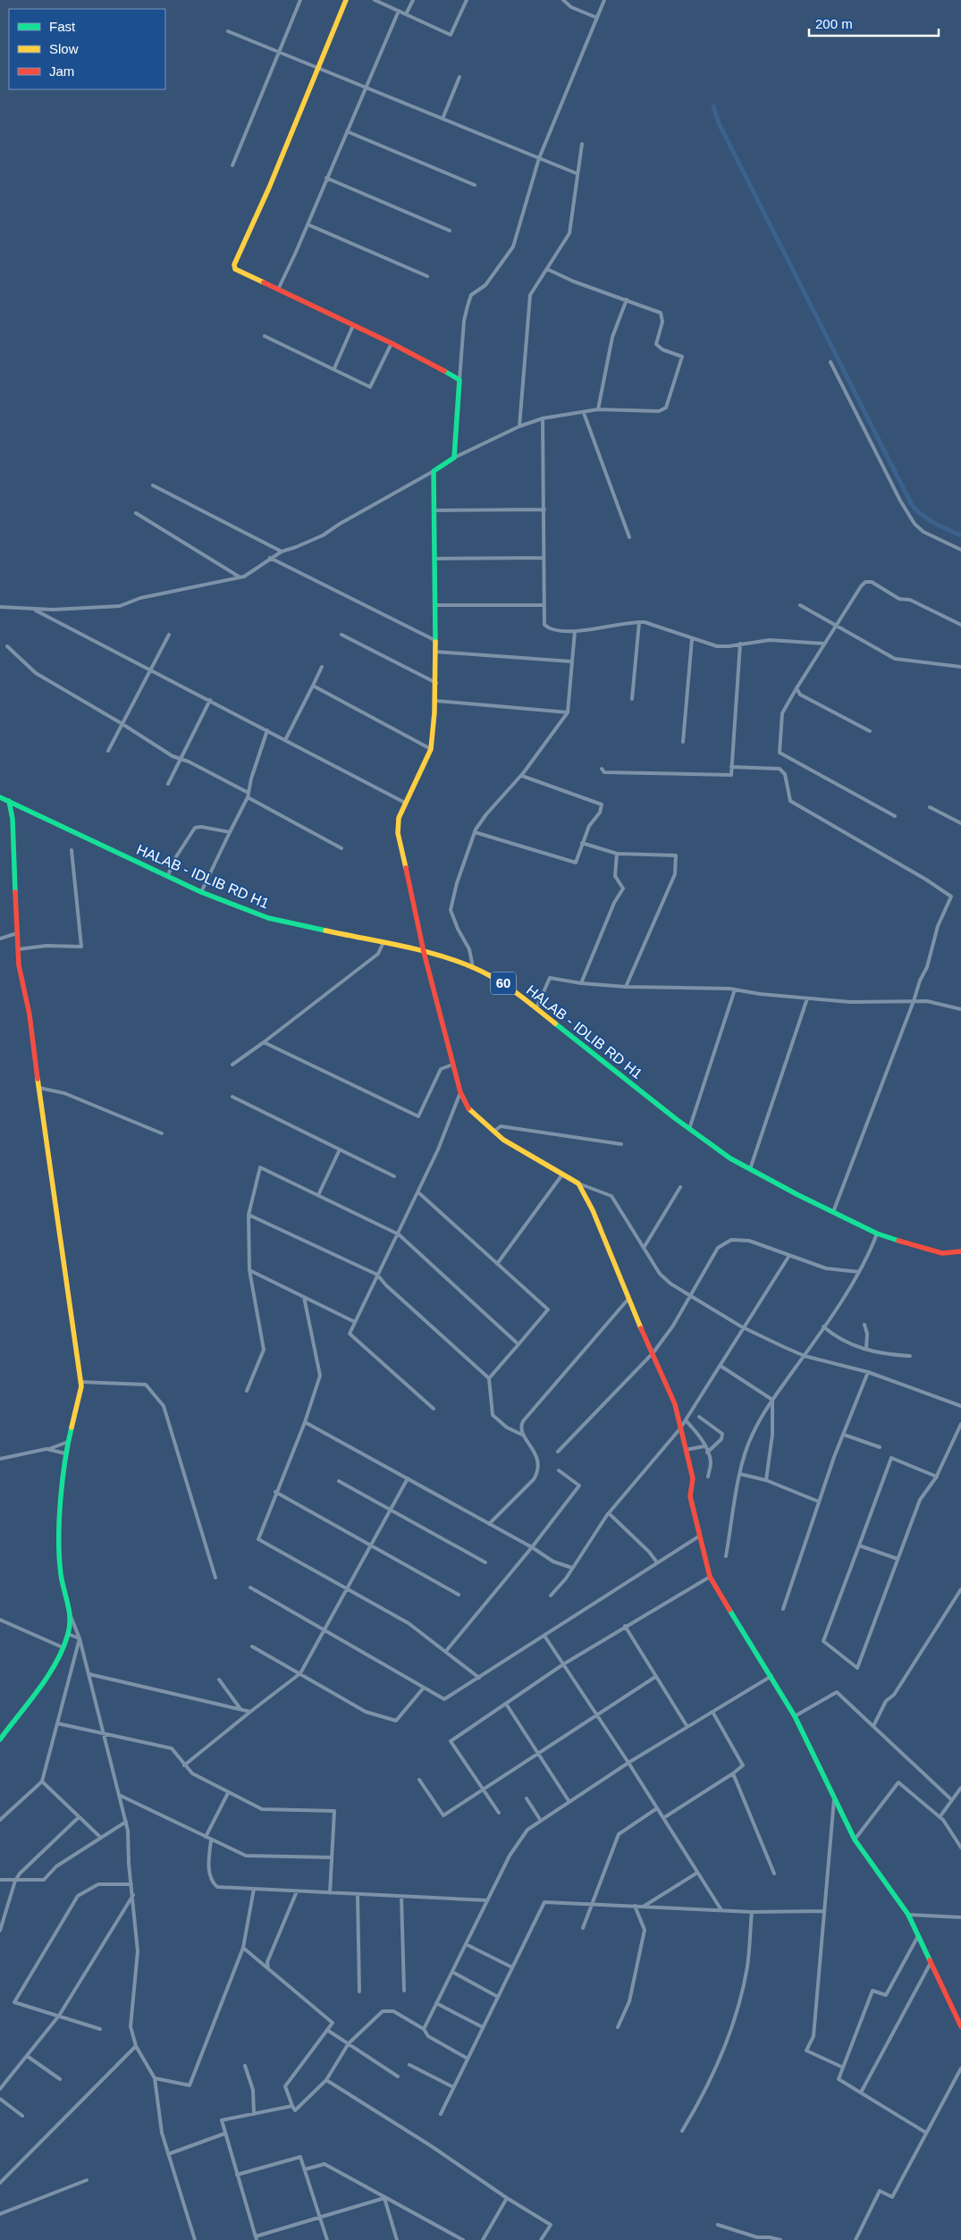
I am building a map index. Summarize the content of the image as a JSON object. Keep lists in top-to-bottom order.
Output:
{
  "streets": {
    "main road": ["HALAB - IDLIB RD H1", "60"]
  },
  "legend": ["Fast", "Slow", "Jam"],
  "scale_bar": "200 m"
}
